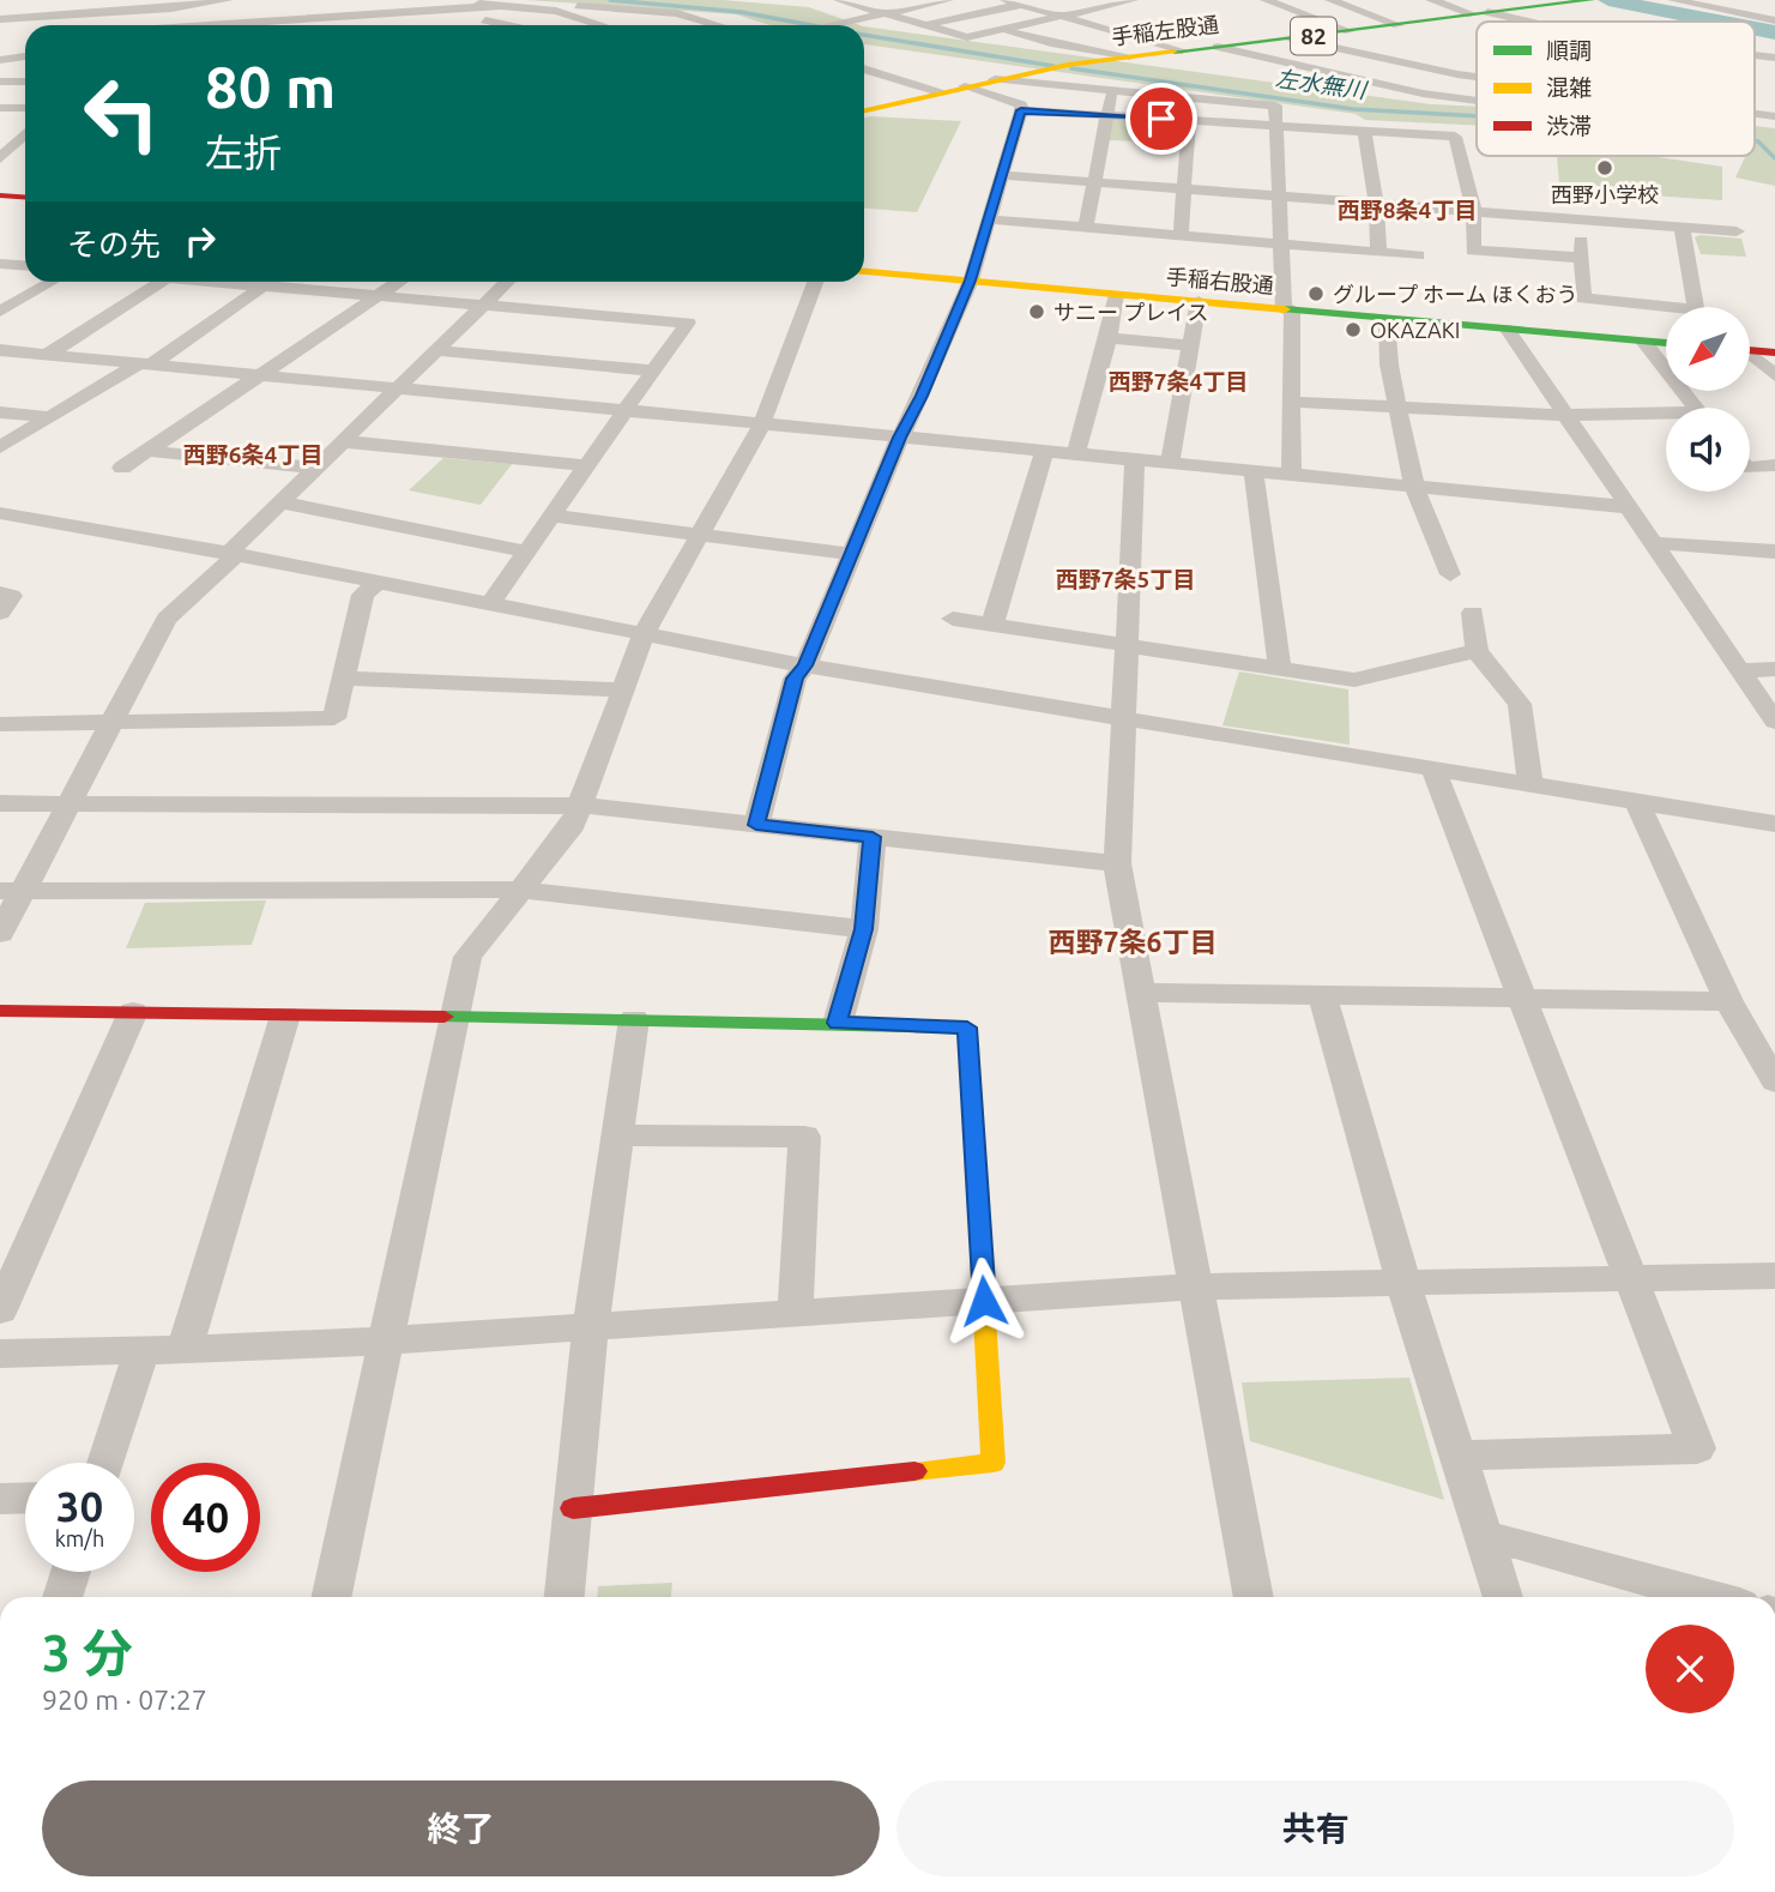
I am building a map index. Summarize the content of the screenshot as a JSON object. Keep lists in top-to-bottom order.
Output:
{
  "streets": {
    "street": ["手稲左股通", "82", "手稲右股通"]
  },
  "crossings": [
    ["手稲左股通", "82"]
  ],
  "districts": [
    "西野8条4丁目",
    "西野7条4丁目",
    "西野6条4丁目",
    "西野7条5丁目",
    "西野7条6丁目"
  ],
  "water": ["左水無川"],
  "places": [
    "西野小学校",
    "グループ ホーム ほくおう",
    "サニー プレイス",
    "OKAZAKI"
  ],
  "legend": ["順調", "混雑", "渋滞"],
  "north": "bottom left",
  "page": {
    "turn": ["80 m", "左折"],
    "then": "その先",
    "speed": "30 km/h",
    "limit": "40",
    "heading": ["3 分", "920 m · 07:27"],
    "buttons": ["終了", "共有"]
  }
}
